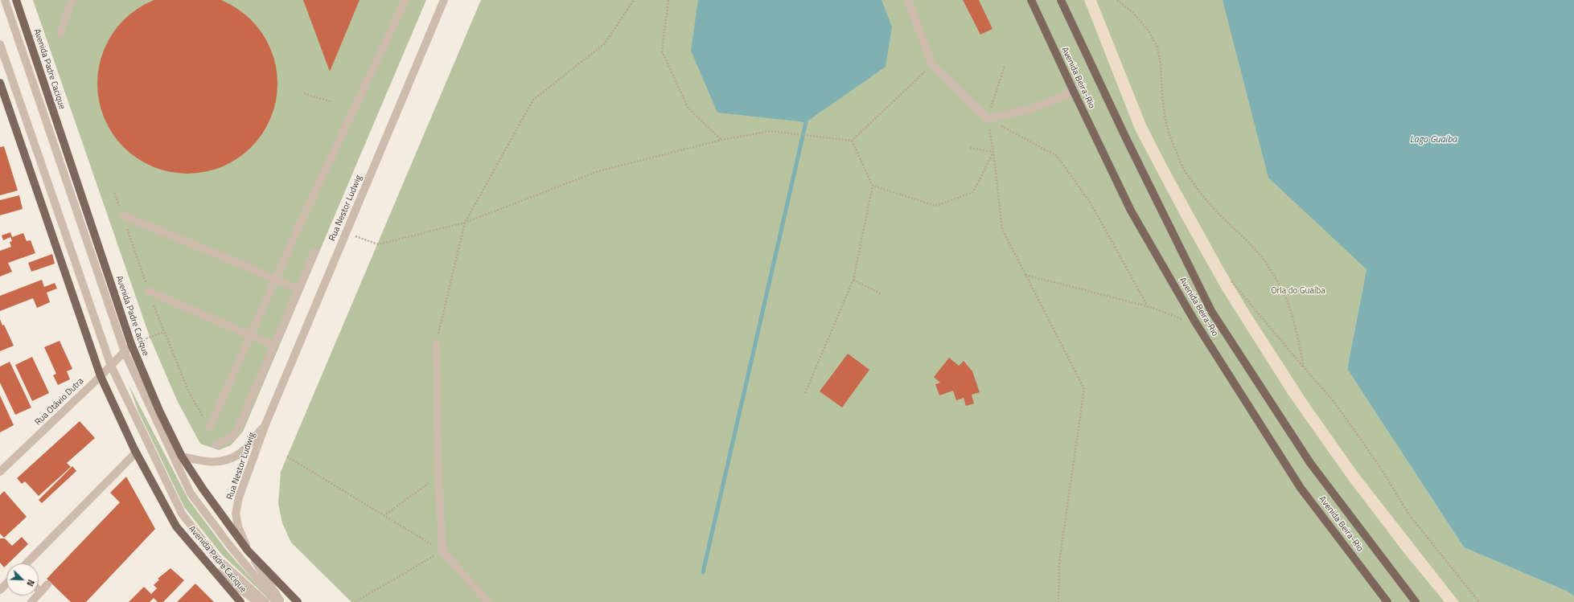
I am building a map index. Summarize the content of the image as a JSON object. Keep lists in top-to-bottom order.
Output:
{
  "streets": {
    "main road": ["Avenida Padre Cacique", "Avenida Beira-Rio"],
    "street": ["Rua Nestor Ludwig", "Rua Otávio Dutra"]
  },
  "crossings": [
    ["Avenida Padre Cacique", "Rua Nestor Ludwig"],
    ["Avenida Padre Cacique", "Rua Otávio Dutra"]
  ],
  "water": ["Lago Guaíba"],
  "parks": ["Orla do Guaíba"],
  "north": "bottom right"
}
